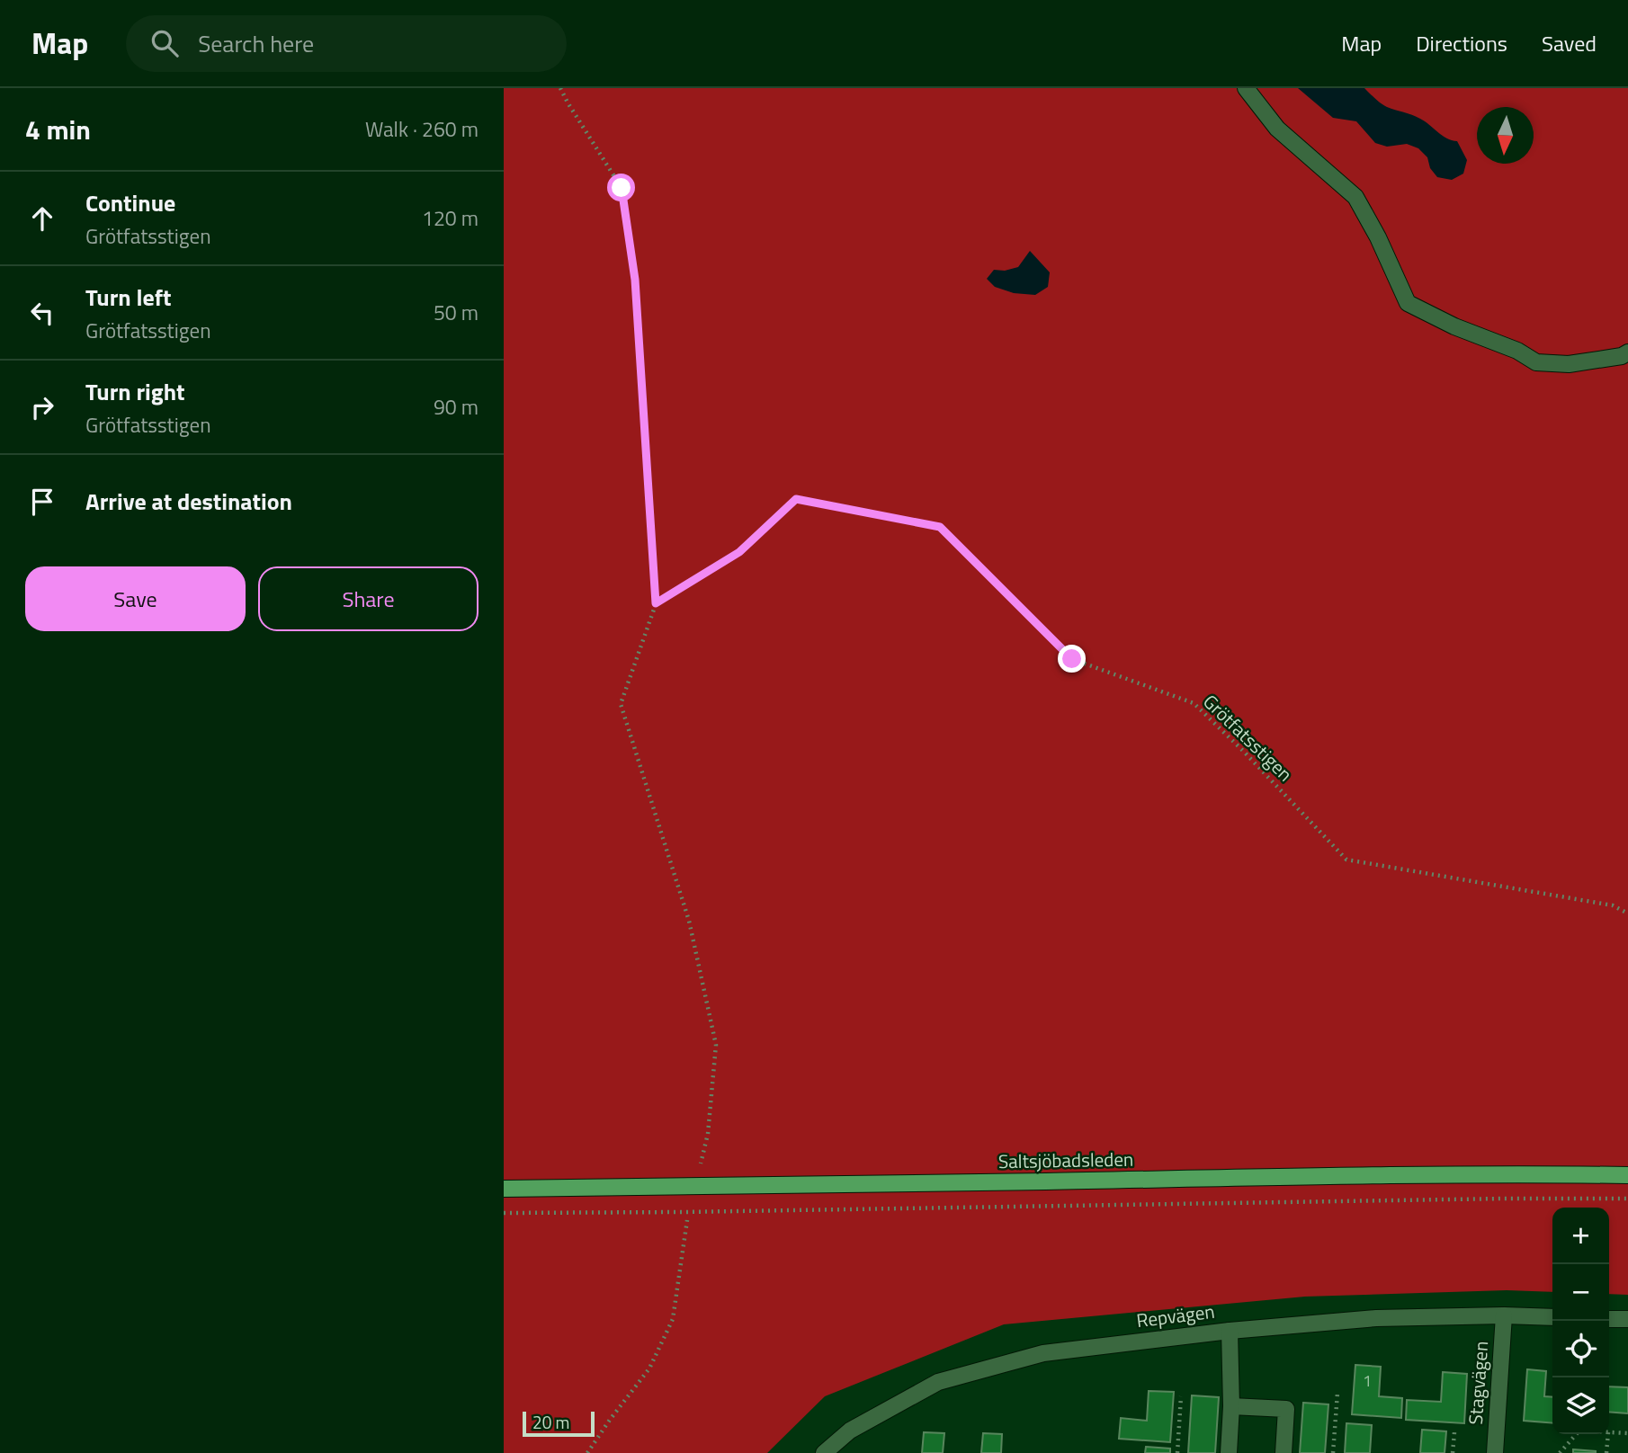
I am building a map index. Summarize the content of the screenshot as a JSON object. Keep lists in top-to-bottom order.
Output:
{
  "streets": {
    "main road": ["Saltsjöbadsleden"],
    "street": ["Repvägen", "Stagvägen"],
    "path": ["Grötfatsstigen"]
  },
  "crossings": [
    ["Repvägen", "Stagvägen"]
  ],
  "house_numbers": ["1"],
  "scale_bar": "20 m",
  "north": "bottom",
  "page": {
    "header": "Map",
    "search": "Search here",
    "nav": ["Map", "Directions", "Saved"],
    "heading": ["4 min", "Walk · 260 m"],
    "list": [
      ["Continue", "Grötfatsstigen", "120 m"],
      ["Turn left", "Grötfatsstigen", "50 m"],
      ["Turn right", "Grötfatsstigen", "90 m"],
      "Arrive at destination"
    ],
    "buttons": ["Save", "Share"],
    "map_buttons": ["+", "−"],
    "scale": "20 m"
  }
}
